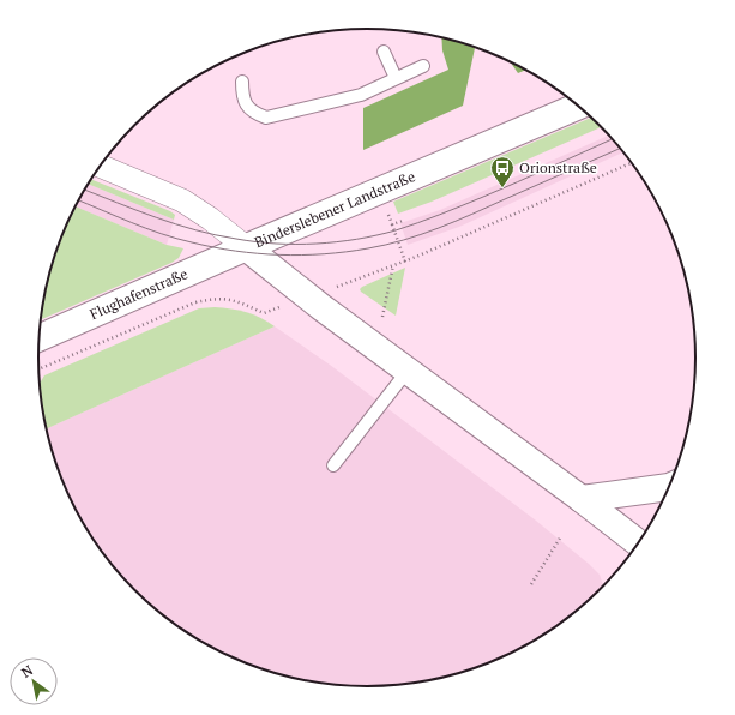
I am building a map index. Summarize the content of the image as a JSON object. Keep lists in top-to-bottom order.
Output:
{
  "streets": {
    "street": ["Binderslebener Landstraße", "Flughafenstraße"]
  },
  "crossings": [
    ["Binderslebener Landstraße", "Flughafenstraße"]
  ],
  "places": {
    "bus stop": ["Orionstraße"]
  },
  "north": "top left"
}
